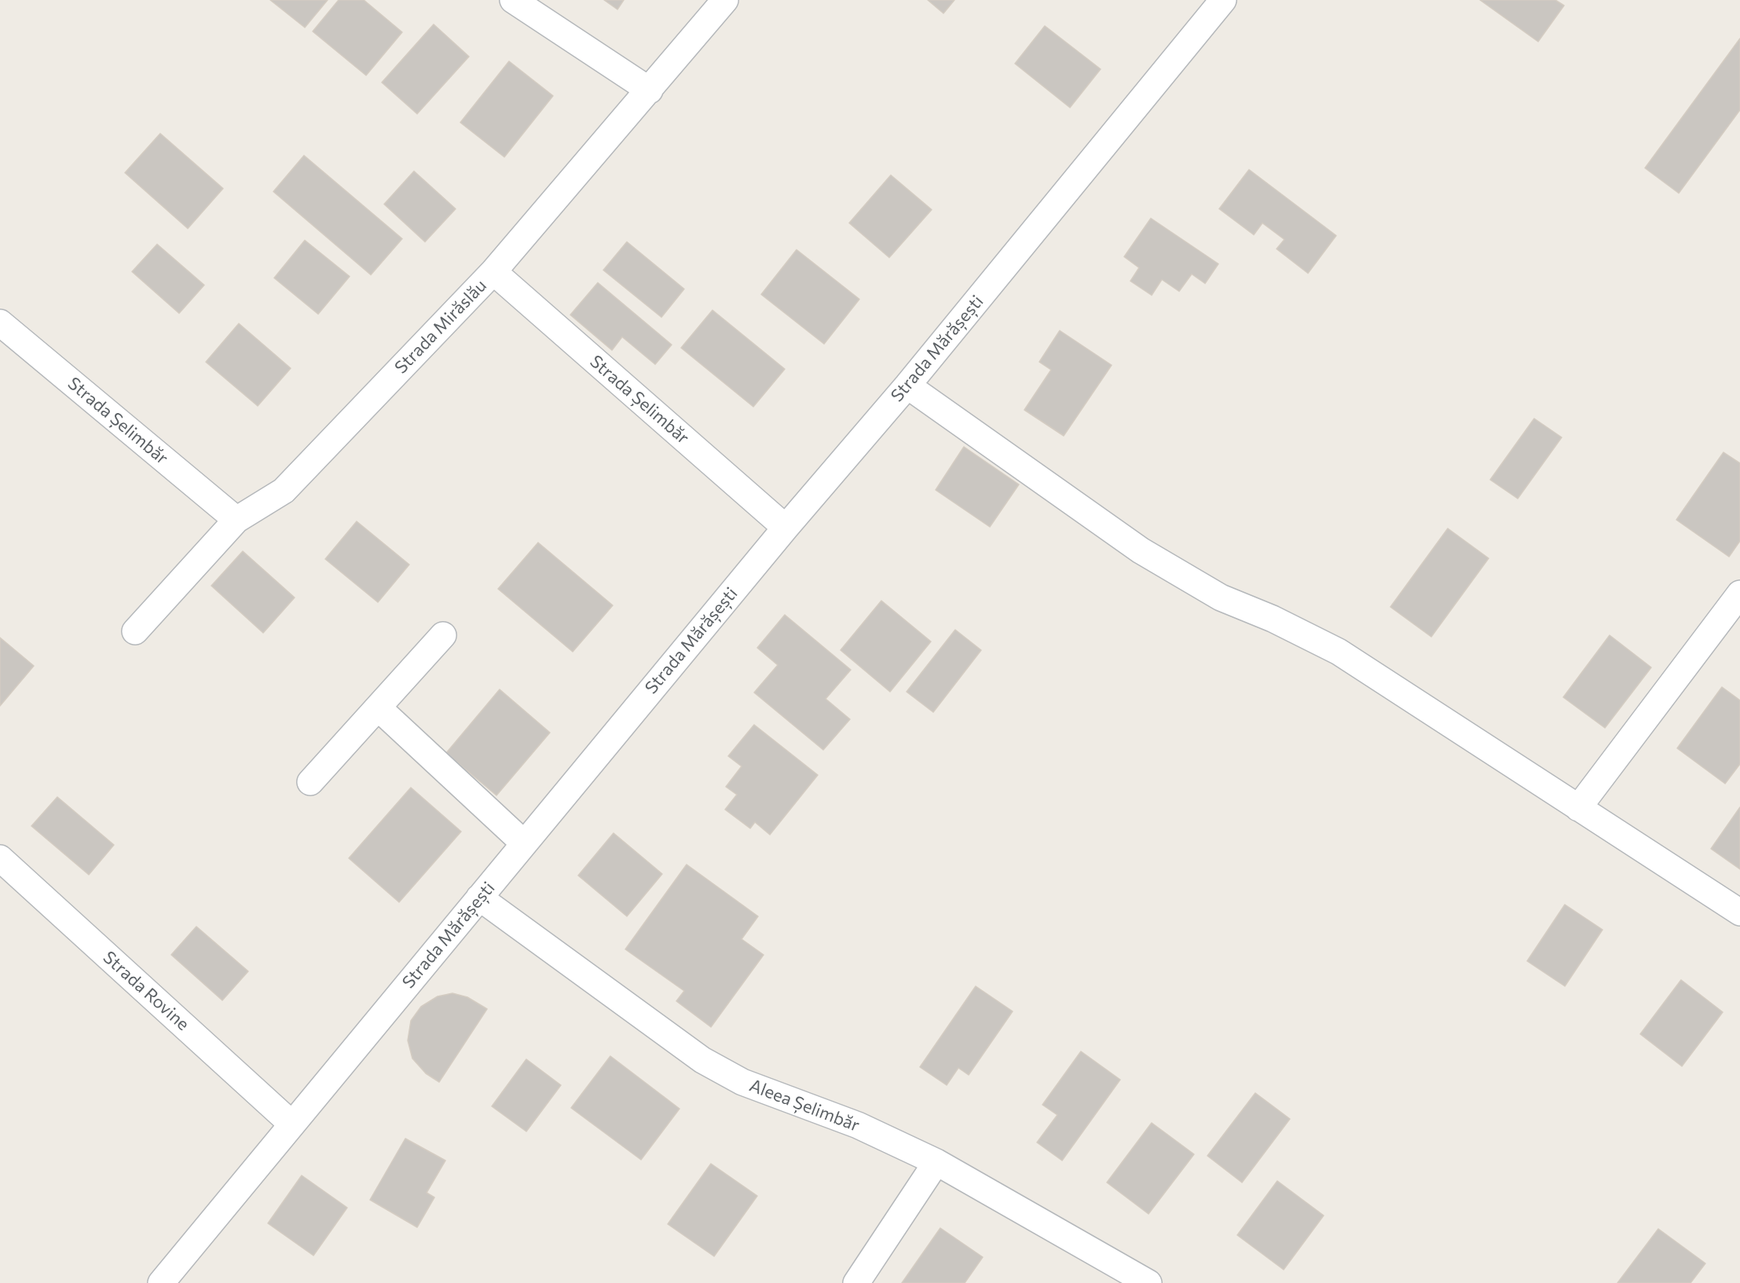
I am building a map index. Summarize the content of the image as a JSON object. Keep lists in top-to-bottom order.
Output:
{
  "streets": {
    "street": [
      "Strada Mirăslău",
      "Strada Mărășești",
      "Strada Șelimbăr",
      "Strada Rovine",
      "Aleea Șelimbăr"
    ]
  },
  "crossings": [
    ["Strada Mirăslău", "Strada Șelimbăr"],
    ["Strada Mărășești", "Strada Șelimbăr"],
    ["Strada Mărășești", "Strada Rovine"],
    ["Strada Mărășești", "Aleea Șelimbăr"]
  ]
}
